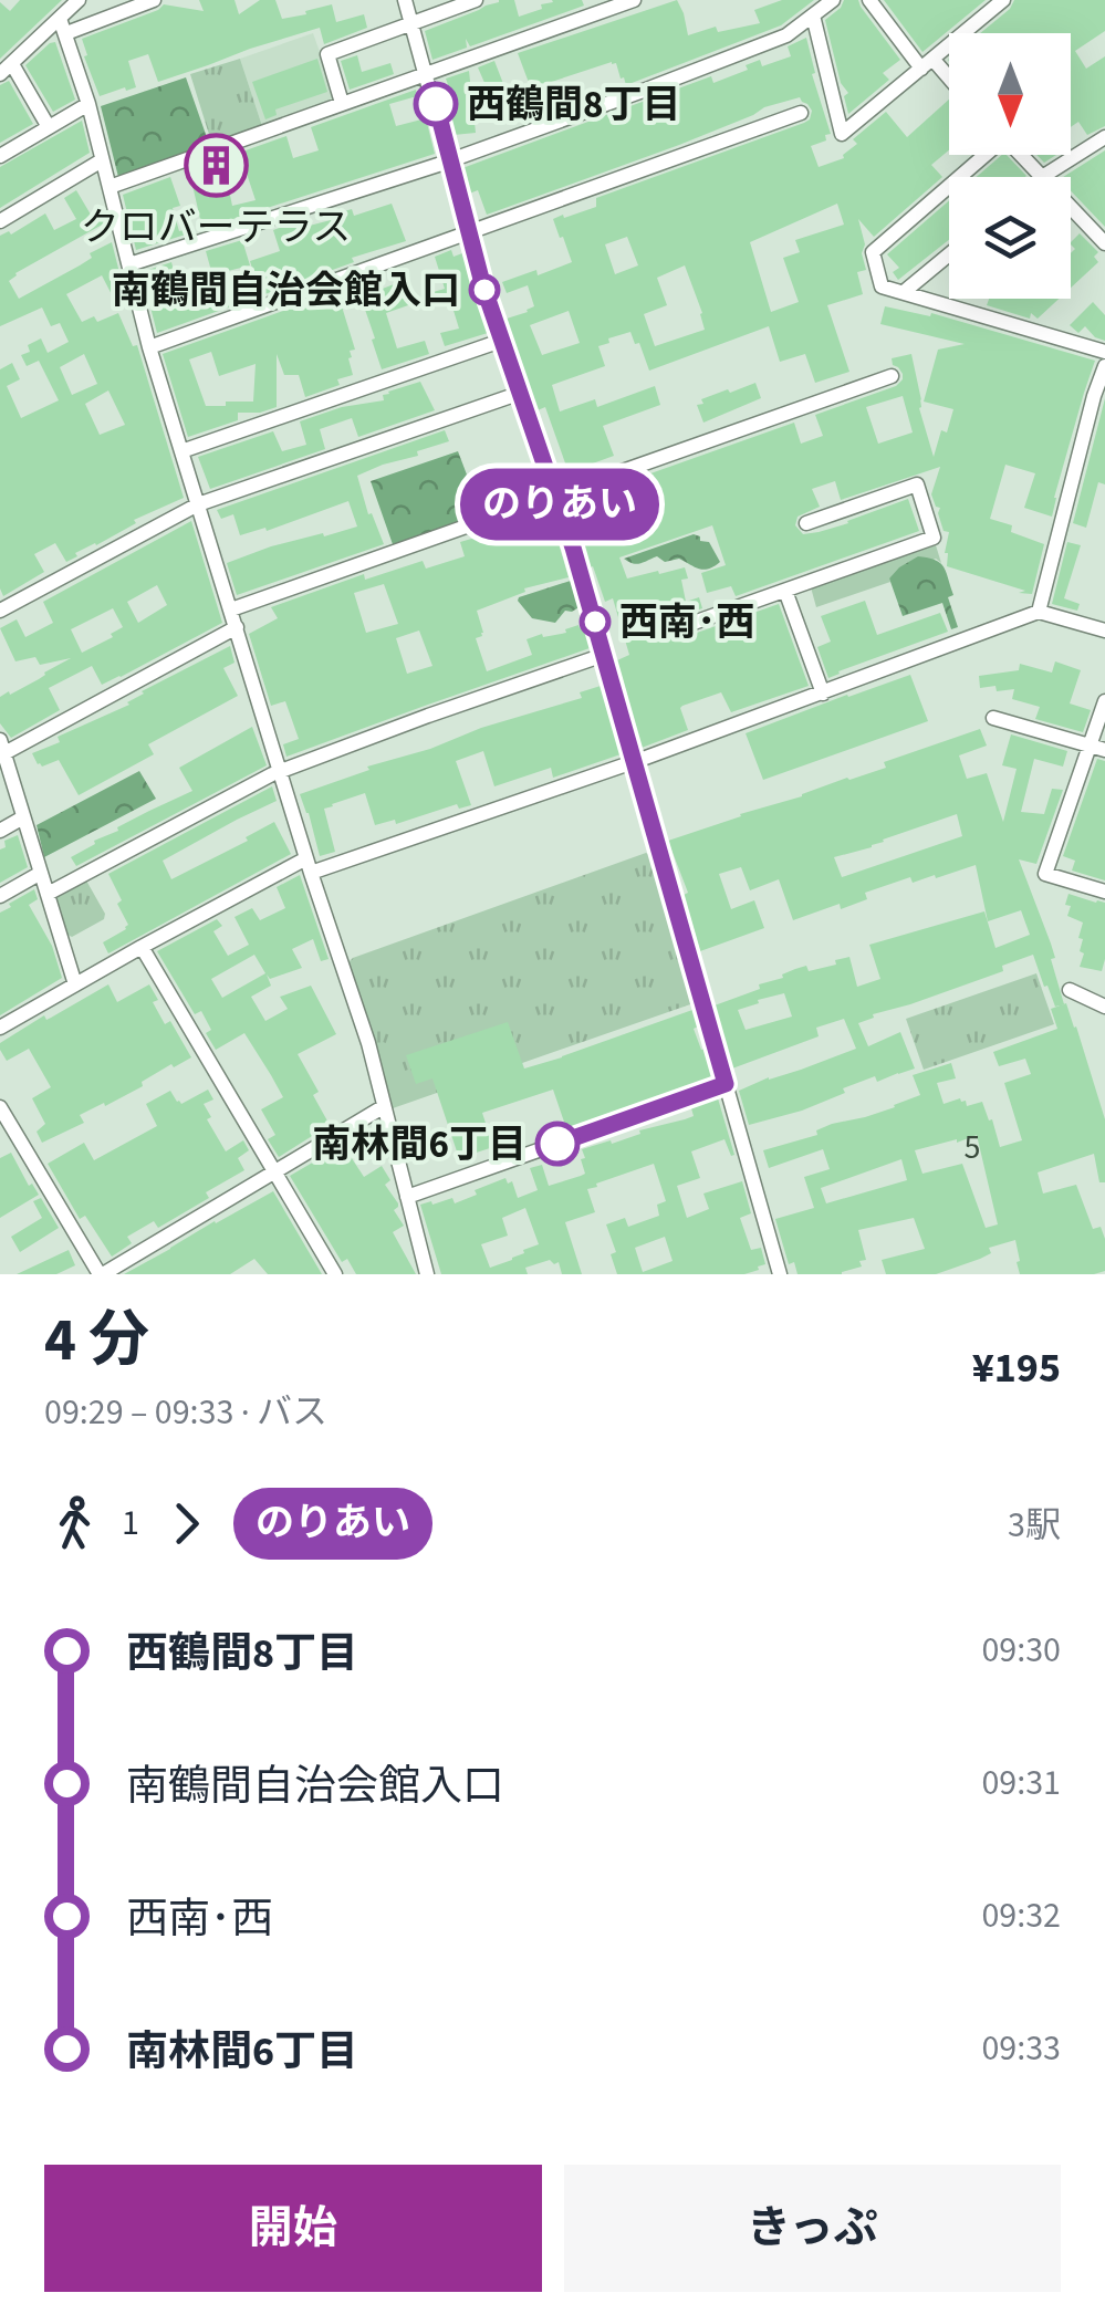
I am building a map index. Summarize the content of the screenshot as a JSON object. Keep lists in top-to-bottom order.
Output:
{
  "places": {
    "other": [
      "西鶴間8丁目",
      "南鶴間自治会館入口",
      "西南･西",
      "南林間6丁目"
    ],
    "building": ["クロバーテラス"]
  },
  "lines": ["bus line のりあい"],
  "house_numbers": ["5"],
  "north": "bottom",
  "page": {
    "on_map": "のりあい",
    "heading": ["4 分", "09:29 – 09:33 · バス", "¥195"],
    "legs": ["1", "のりあい", "3駅"],
    "list": [
      {
        "name": "西鶴間8丁目",
        "value": "09:30"
      },
      {
        "name": "南鶴間自治会館入口",
        "value": "09:31"
      },
      {
        "name": "西南･西",
        "value": "09:32"
      },
      {
        "name": "南林間6丁目",
        "value": "09:33"
      }
    ],
    "buttons": ["開始", "きっぷ"]
  }
}
